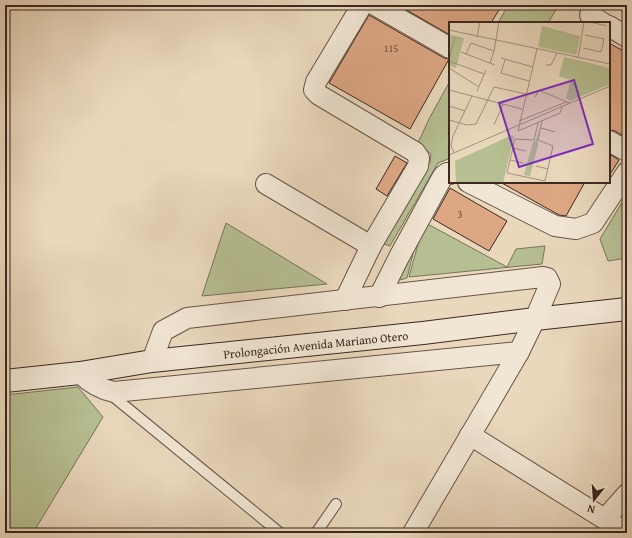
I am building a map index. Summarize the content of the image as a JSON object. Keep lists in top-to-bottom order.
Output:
{
  "streets": {
    "street": ["Prolongación Avenida Mariano Otero"]
  },
  "house_numbers": ["115", "3"],
  "north": "bottom"
}
